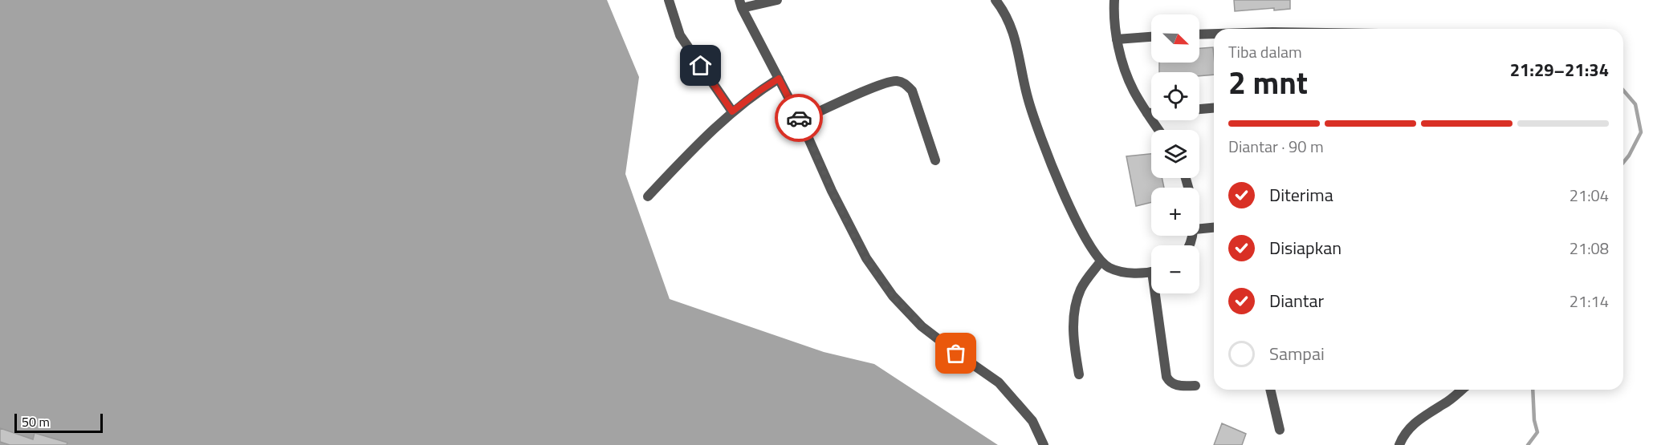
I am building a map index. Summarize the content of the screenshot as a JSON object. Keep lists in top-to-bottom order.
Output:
{
  "scale_bar": "50 m",
  "north": "bottom right",
  "page": {
    "map_buttons": ["+", "−"],
    "heading": ["2 mnt", "Tiba dalam", "21:29–21:34"],
    "bar": "Diantar · 90 m",
    "list": [
      ["Diterima", "21:04"],
      ["Disiapkan", "21:08"],
      ["Diantar", "21:14"],
      "Sampai"
    ],
    "scale": "50 m"
  }
}
